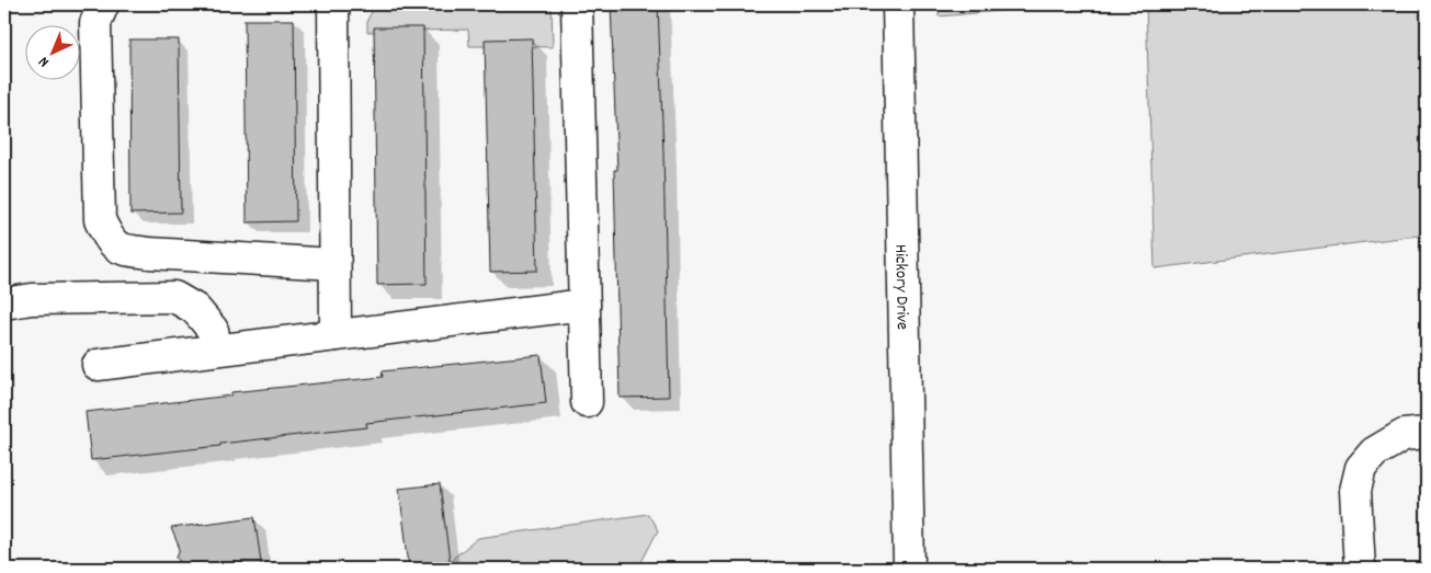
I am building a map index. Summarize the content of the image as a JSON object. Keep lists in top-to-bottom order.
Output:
{
  "streets": {
    "street": ["Hickory Drive"]
  },
  "north": "bottom left"
}
